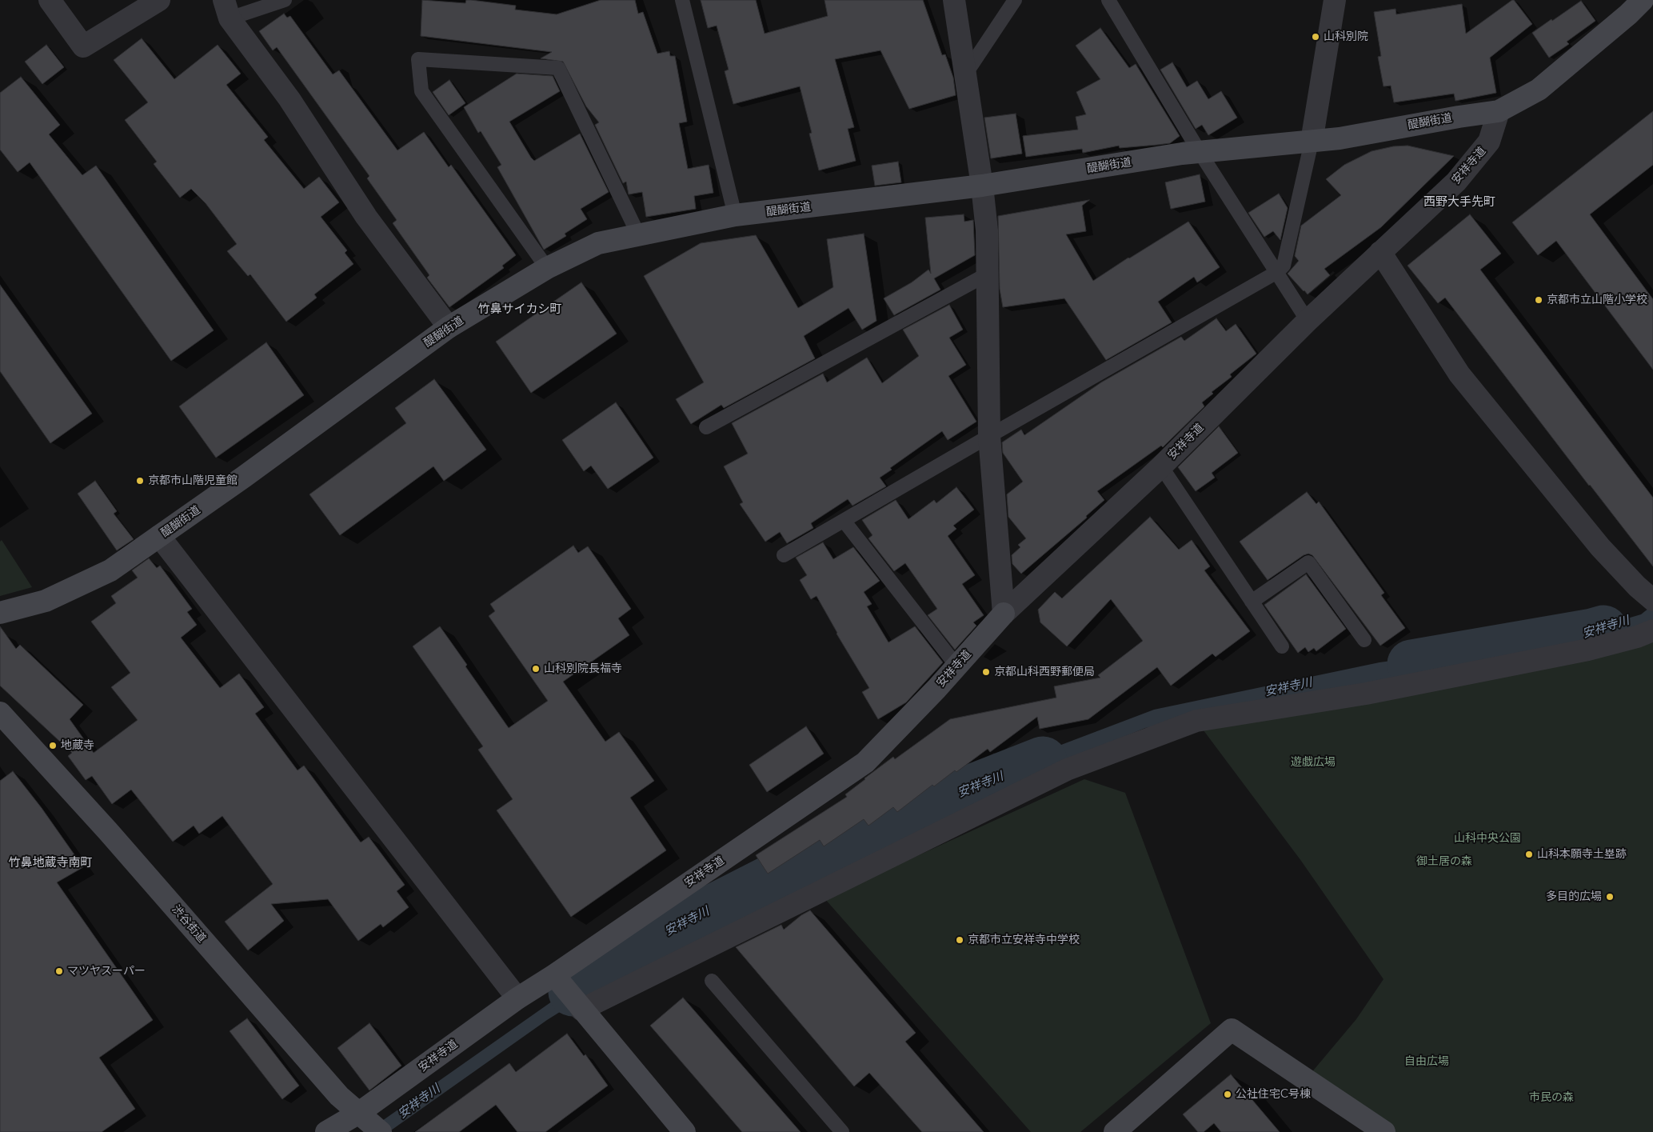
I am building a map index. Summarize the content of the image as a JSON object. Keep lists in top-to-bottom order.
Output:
{
  "streets": {
    "main road": ["醍醐街道", "安祥寺道", "渋谷街道"]
  },
  "crossings": [
    ["醍醐街道", "安祥寺道"],
    ["安祥寺道", "渋谷街道"]
  ],
  "districts": ["西野大手先町", "竹鼻サイカシ町", "竹鼻地蔵寺南町"],
  "water": ["安祥寺川"],
  "parks": [
    "遊戯広場",
    "山科中央公園",
    "御土居の森",
    "自由広場",
    "市民の森"
  ],
  "places": [
    "山科別院",
    "京都市立山階小学校",
    "京都市山階児童館",
    "山科別院長福寺",
    "京都山科西野郵便局",
    "地蔵寺",
    "山科本願寺土塁跡",
    "多目的広場",
    "京都市立安祥寺中学校",
    "マツヤスーパー",
    "公社住宅C号棟"
  ]
}
